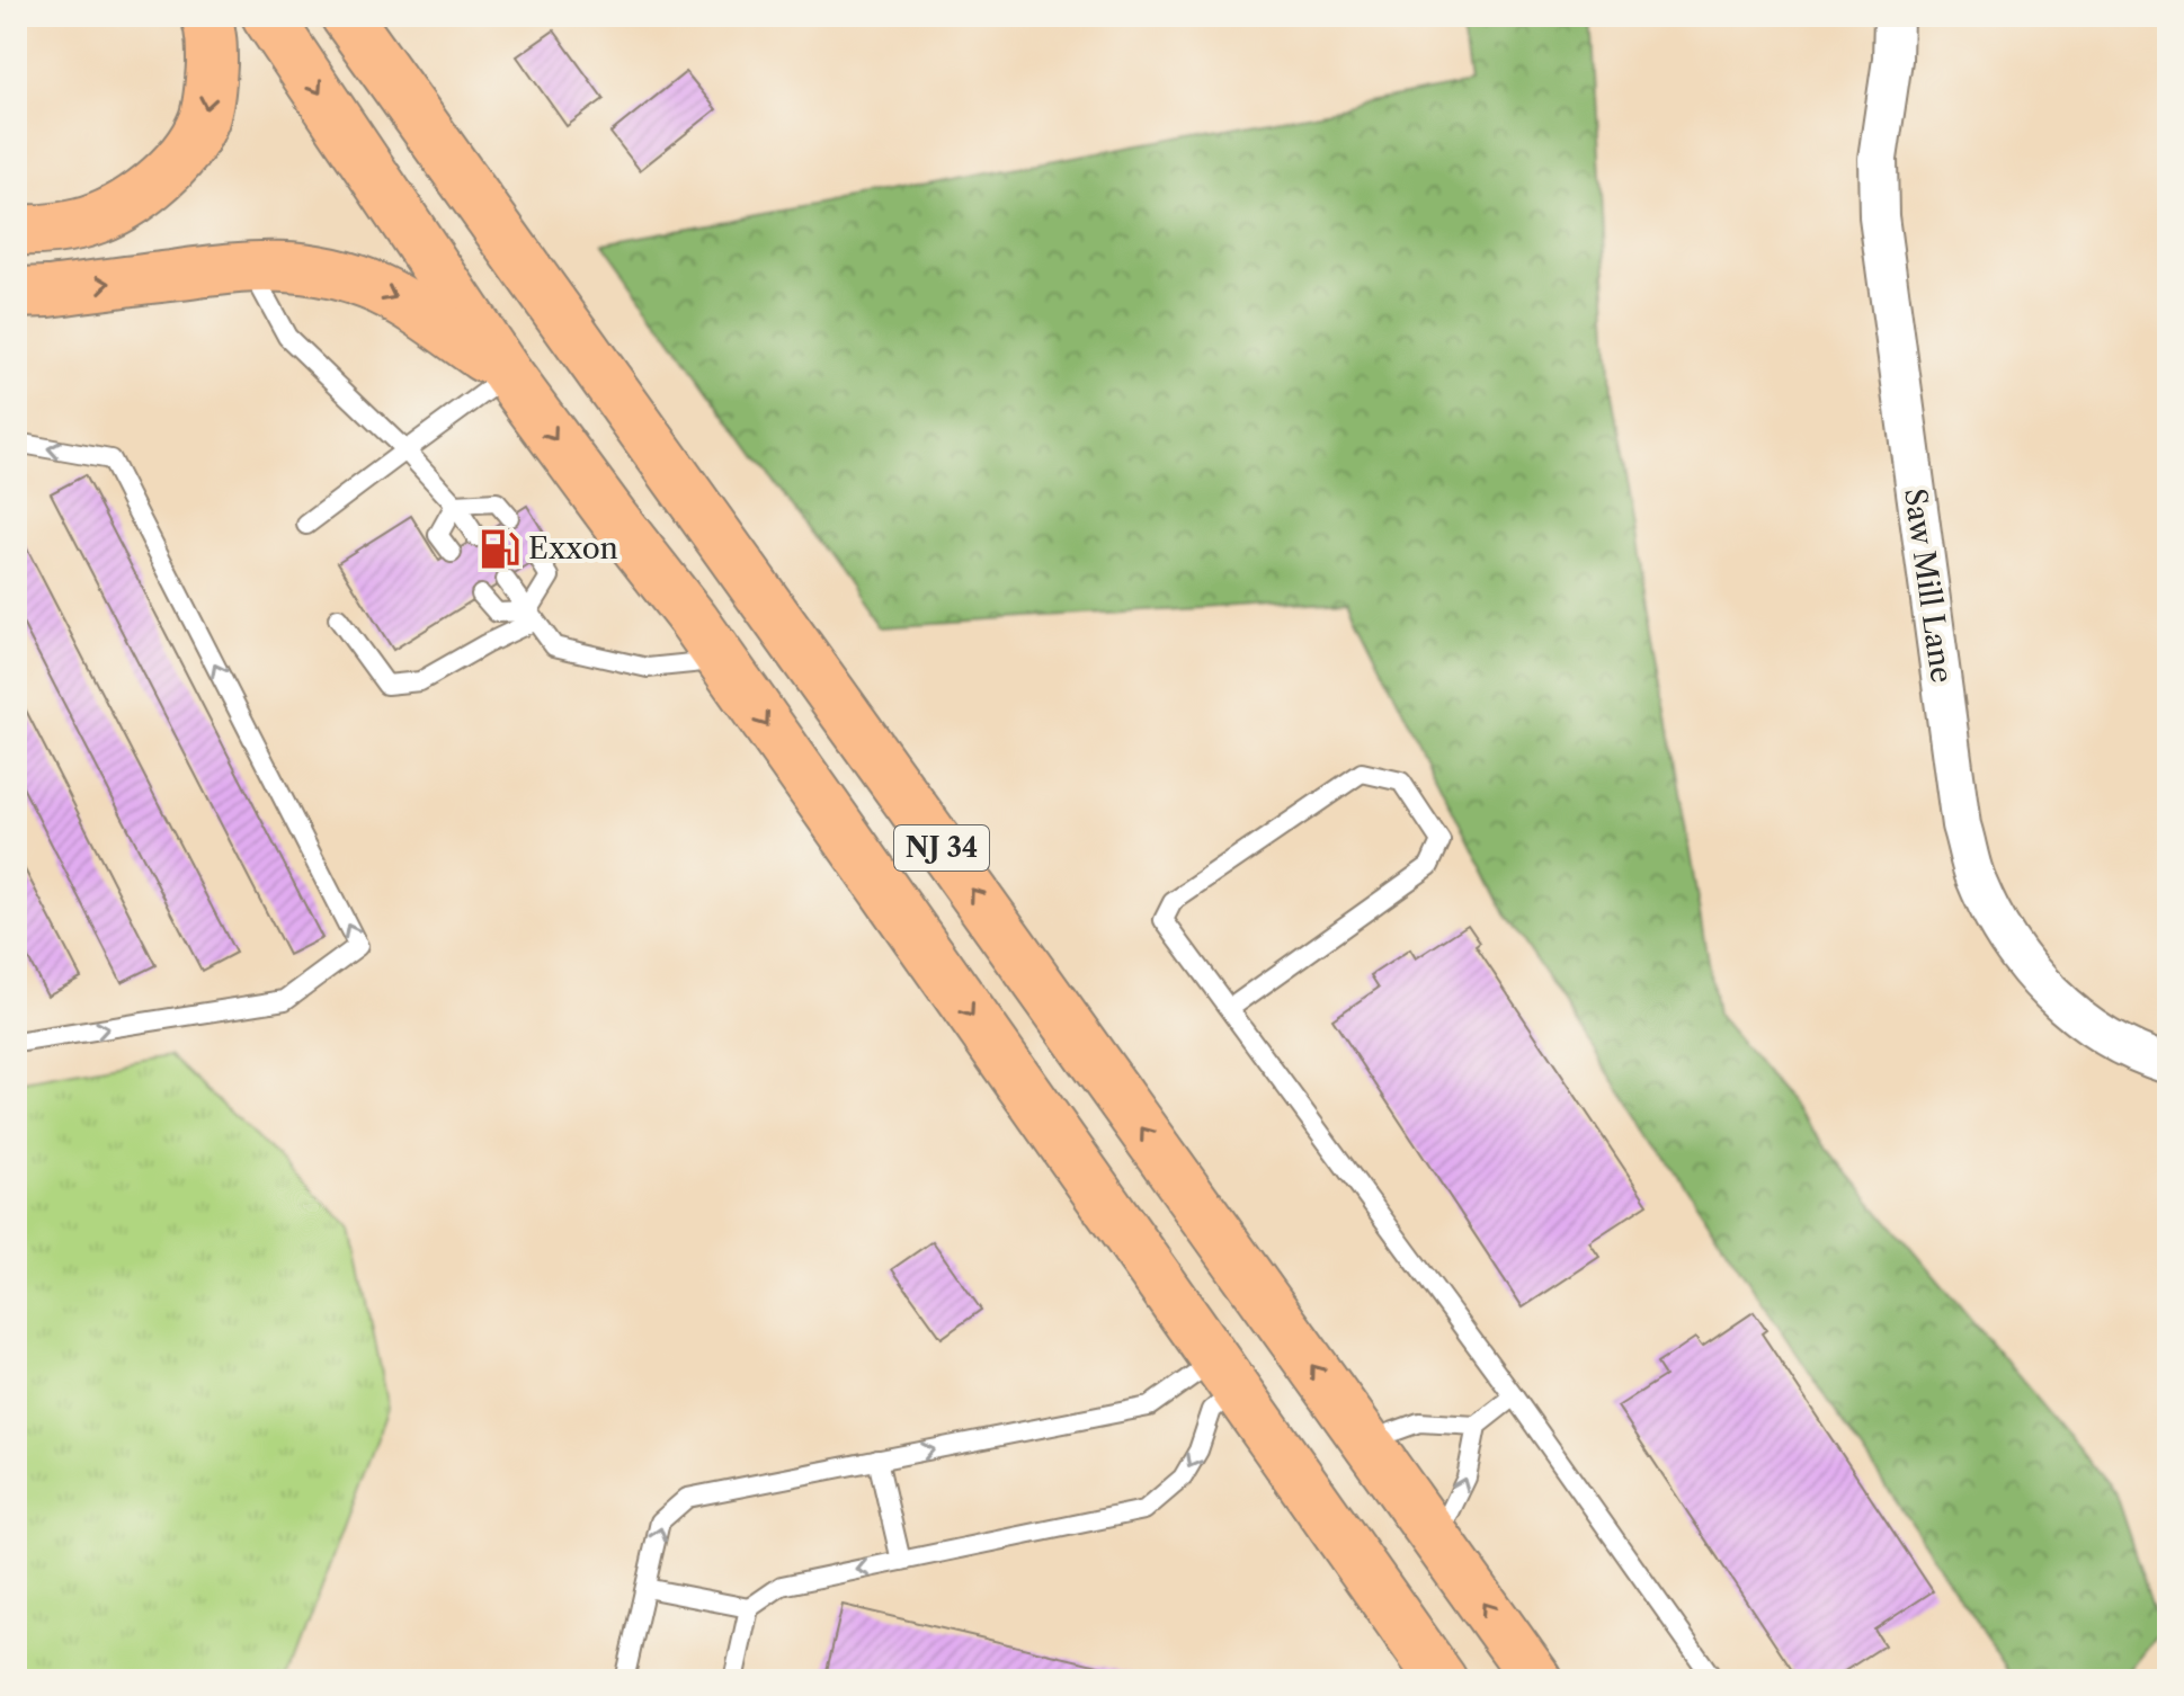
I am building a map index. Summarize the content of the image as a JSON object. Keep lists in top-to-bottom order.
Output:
{
  "streets": {
    "highway": ["NJ 34"],
    "street": ["Saw Mill Lane"]
  },
  "places": {
    "fuel station": ["Exxon"]
  }
}
